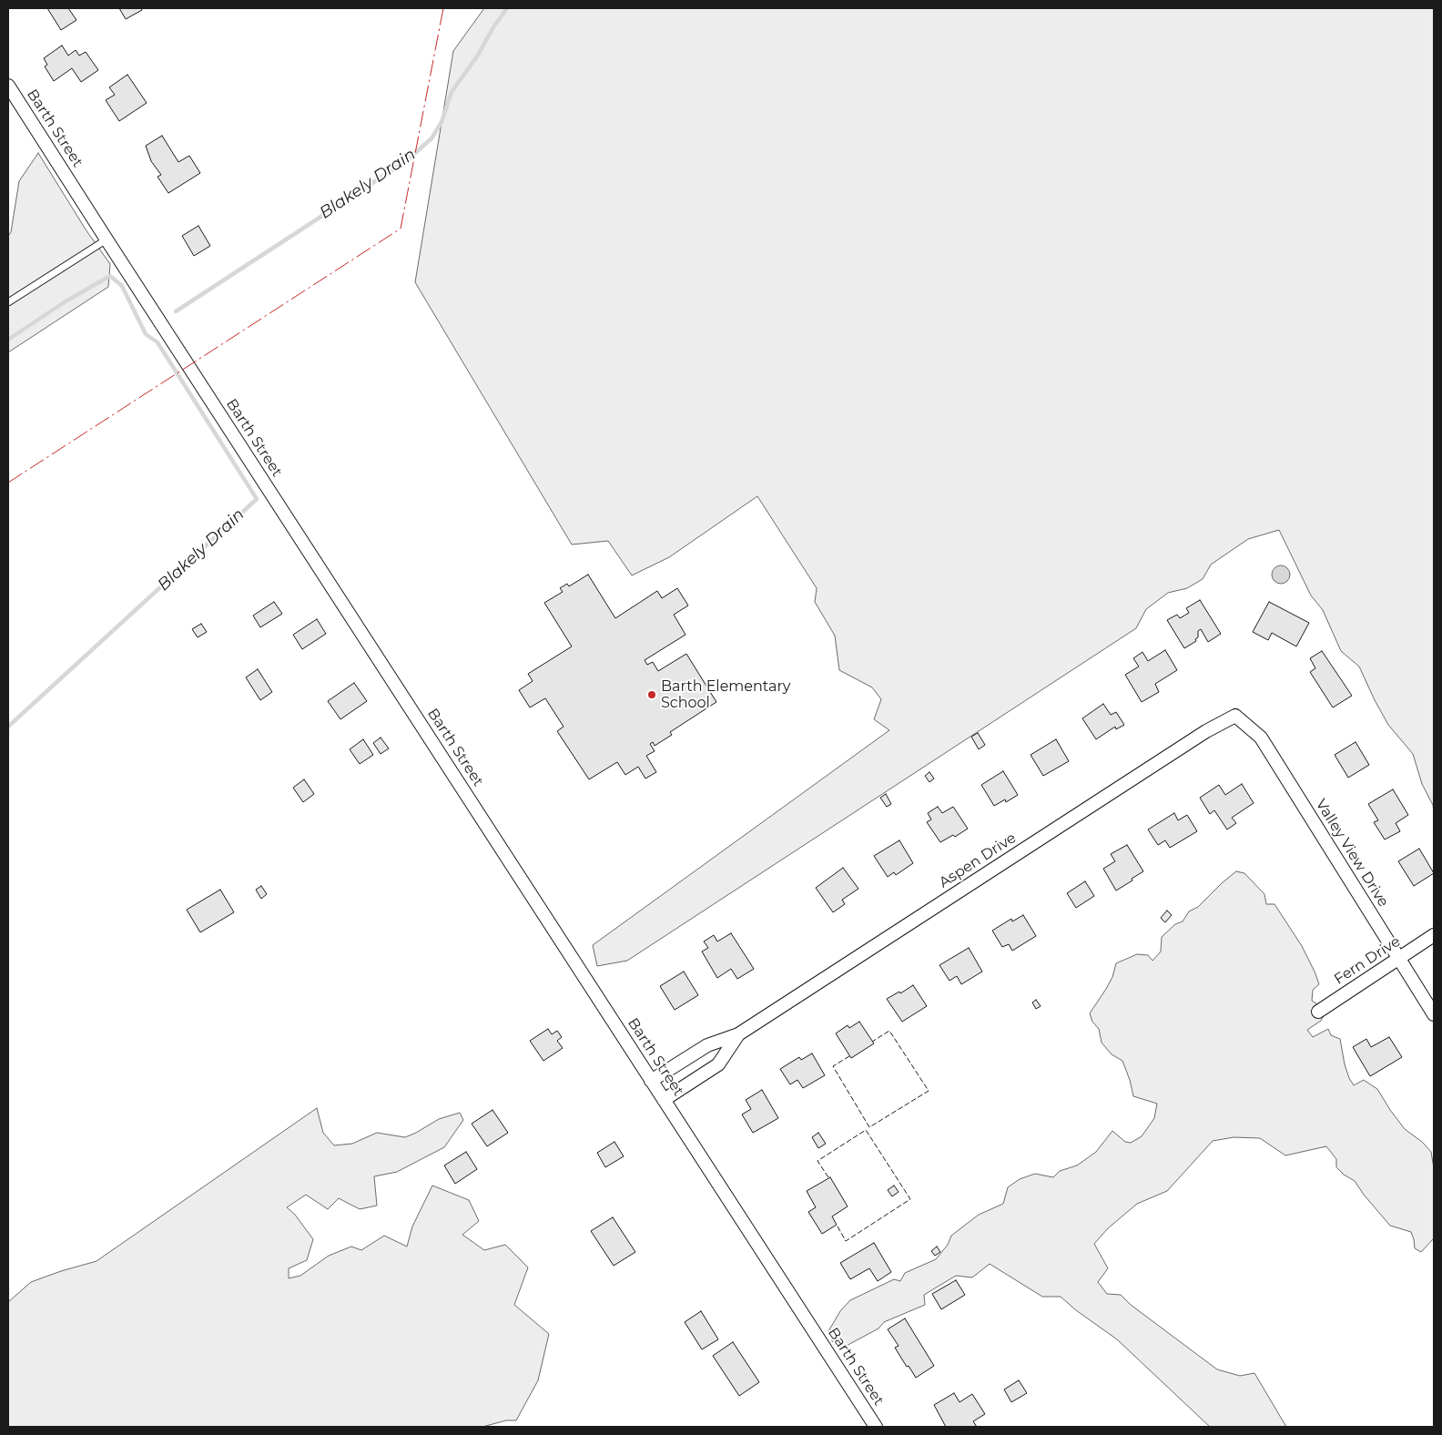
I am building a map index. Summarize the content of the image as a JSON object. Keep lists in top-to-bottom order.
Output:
{
  "streets": {
    "street": [
      "Barth Street",
      "Valley View Drive",
      "Aspen Drive",
      "Fern Drive"
    ]
  },
  "crossings": [
    ["Barth Street", "Aspen Drive"],
    ["Valley View Drive", "Aspen Drive"],
    ["Valley View Drive", "Fern Drive"]
  ],
  "water": ["Blakely Drain"],
  "places": ["Barth Elementary School"]
}
